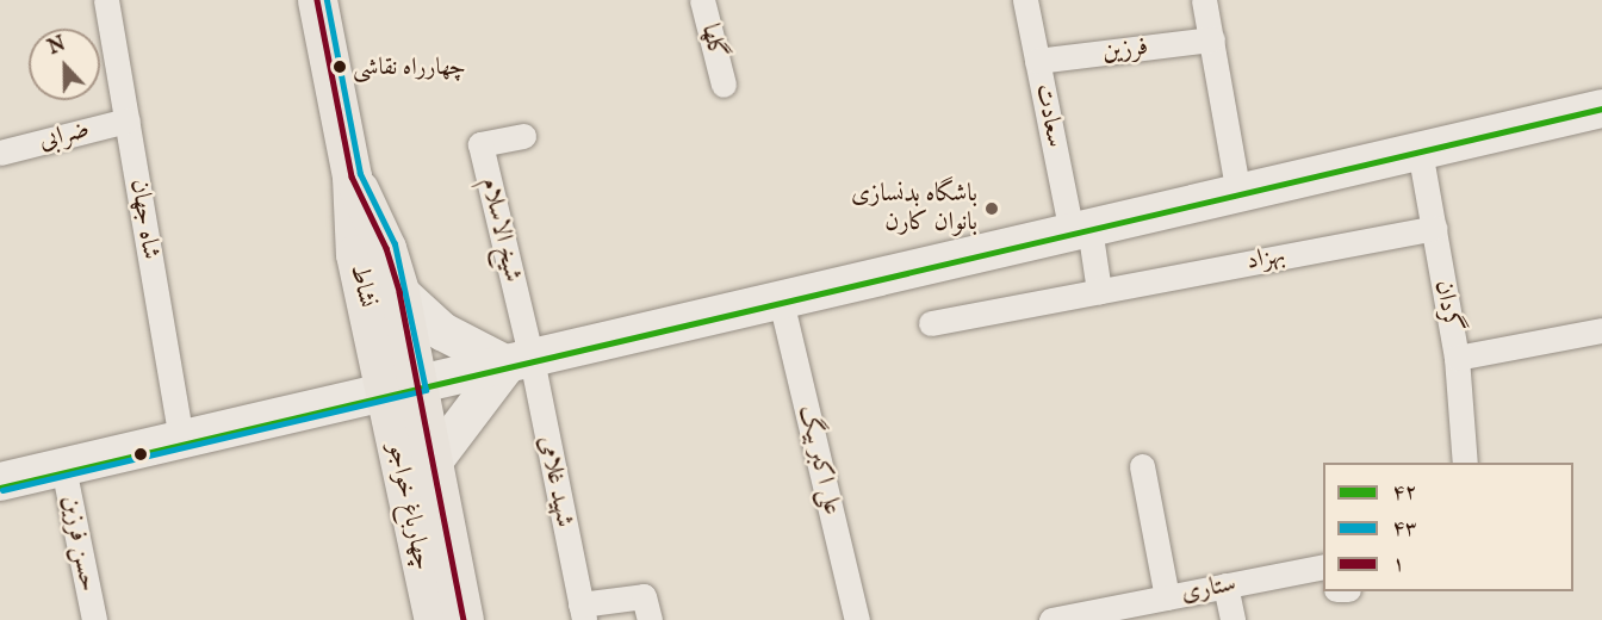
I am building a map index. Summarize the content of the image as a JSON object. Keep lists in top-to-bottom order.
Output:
{
  "streets": {
    "main road": ["نشاط", "چهارباغ خواجو"],
    "street": [
      "گلها",
      "فرزین",
      "سعادت",
      "ضرابی",
      "شاه جهان",
      "شیخ الاسلام",
      "بهزاد",
      "گردان",
      "علی اکبر بیگ",
      "شهید غلامی",
      "حسن فرزین",
      "ستاری"
    ]
  },
  "crossings": [
    ["فرزین", "سعادت"],
    ["ضرابی", "شاه جهان"],
    ["شیخ الاسلام", "شهید غلامی"],
    ["بهزاد", "گردان"],
    ["نشاط", "چهارباغ خواجو"]
  ],
  "places": ["چهارراه نقاشی", "باشگاه بدنسازی بانوان کارن"],
  "lines": ["transit line ۴۳", "transit line ۱", "transit line ۴۲"],
  "legend": ["۴۲", "۴۳", "۱"],
  "north": "top"
}
